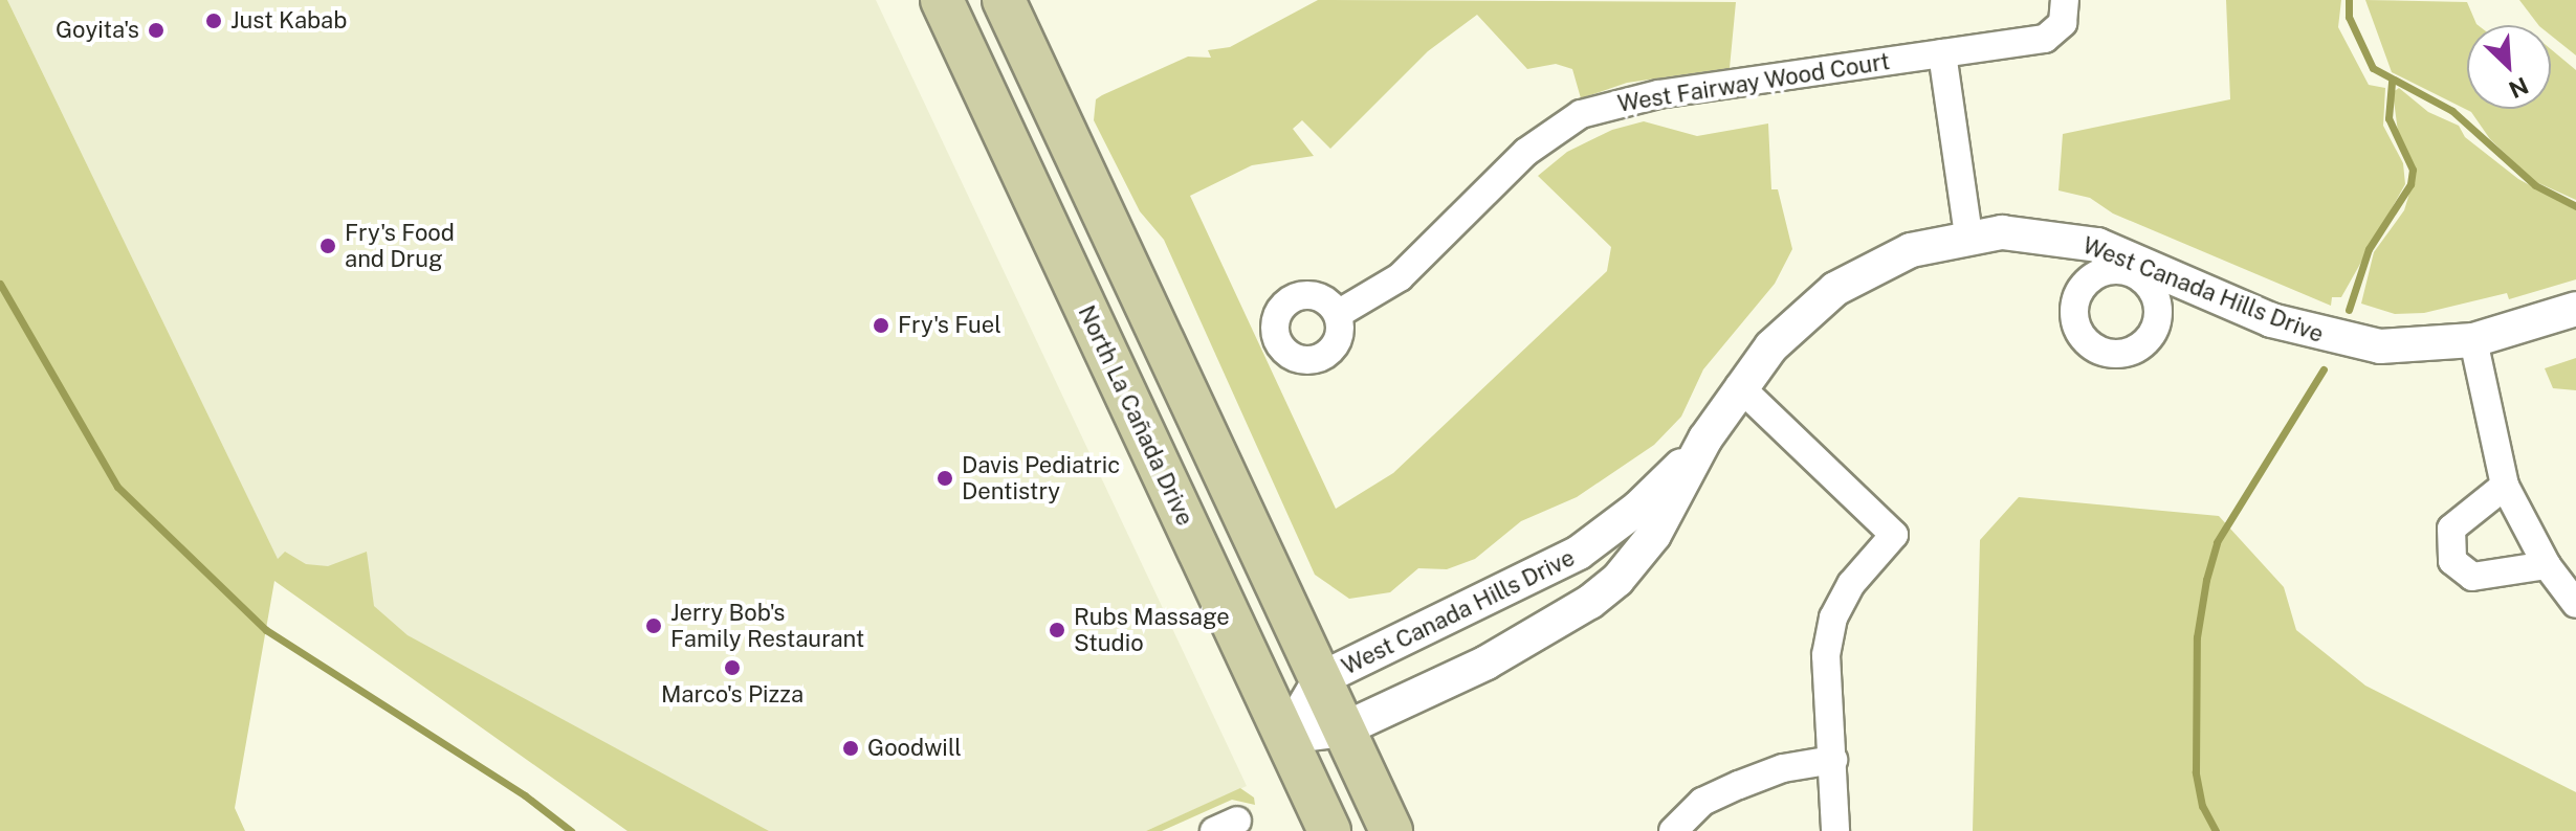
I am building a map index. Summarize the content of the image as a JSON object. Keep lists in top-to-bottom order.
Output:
{
  "streets": {
    "main road": ["North La Cañada Drive"],
    "street": ["West Fairway Wood Court", "West Canada Hills Drive"]
  },
  "crossings": [
    ["West Canada Hills Drive", "North La Cañada Drive"]
  ],
  "places": [
    "Just Kabab",
    "Goyita's",
    "Fry's Food and Drug",
    "Fry's Fuel",
    "Davis Pediatric Dentistry",
    "Jerry Bob's Family Restaurant",
    "Rubs Massage Studio",
    "Marco's Pizza",
    "Goodwill"
  ],
  "north": "bottom right"
}
